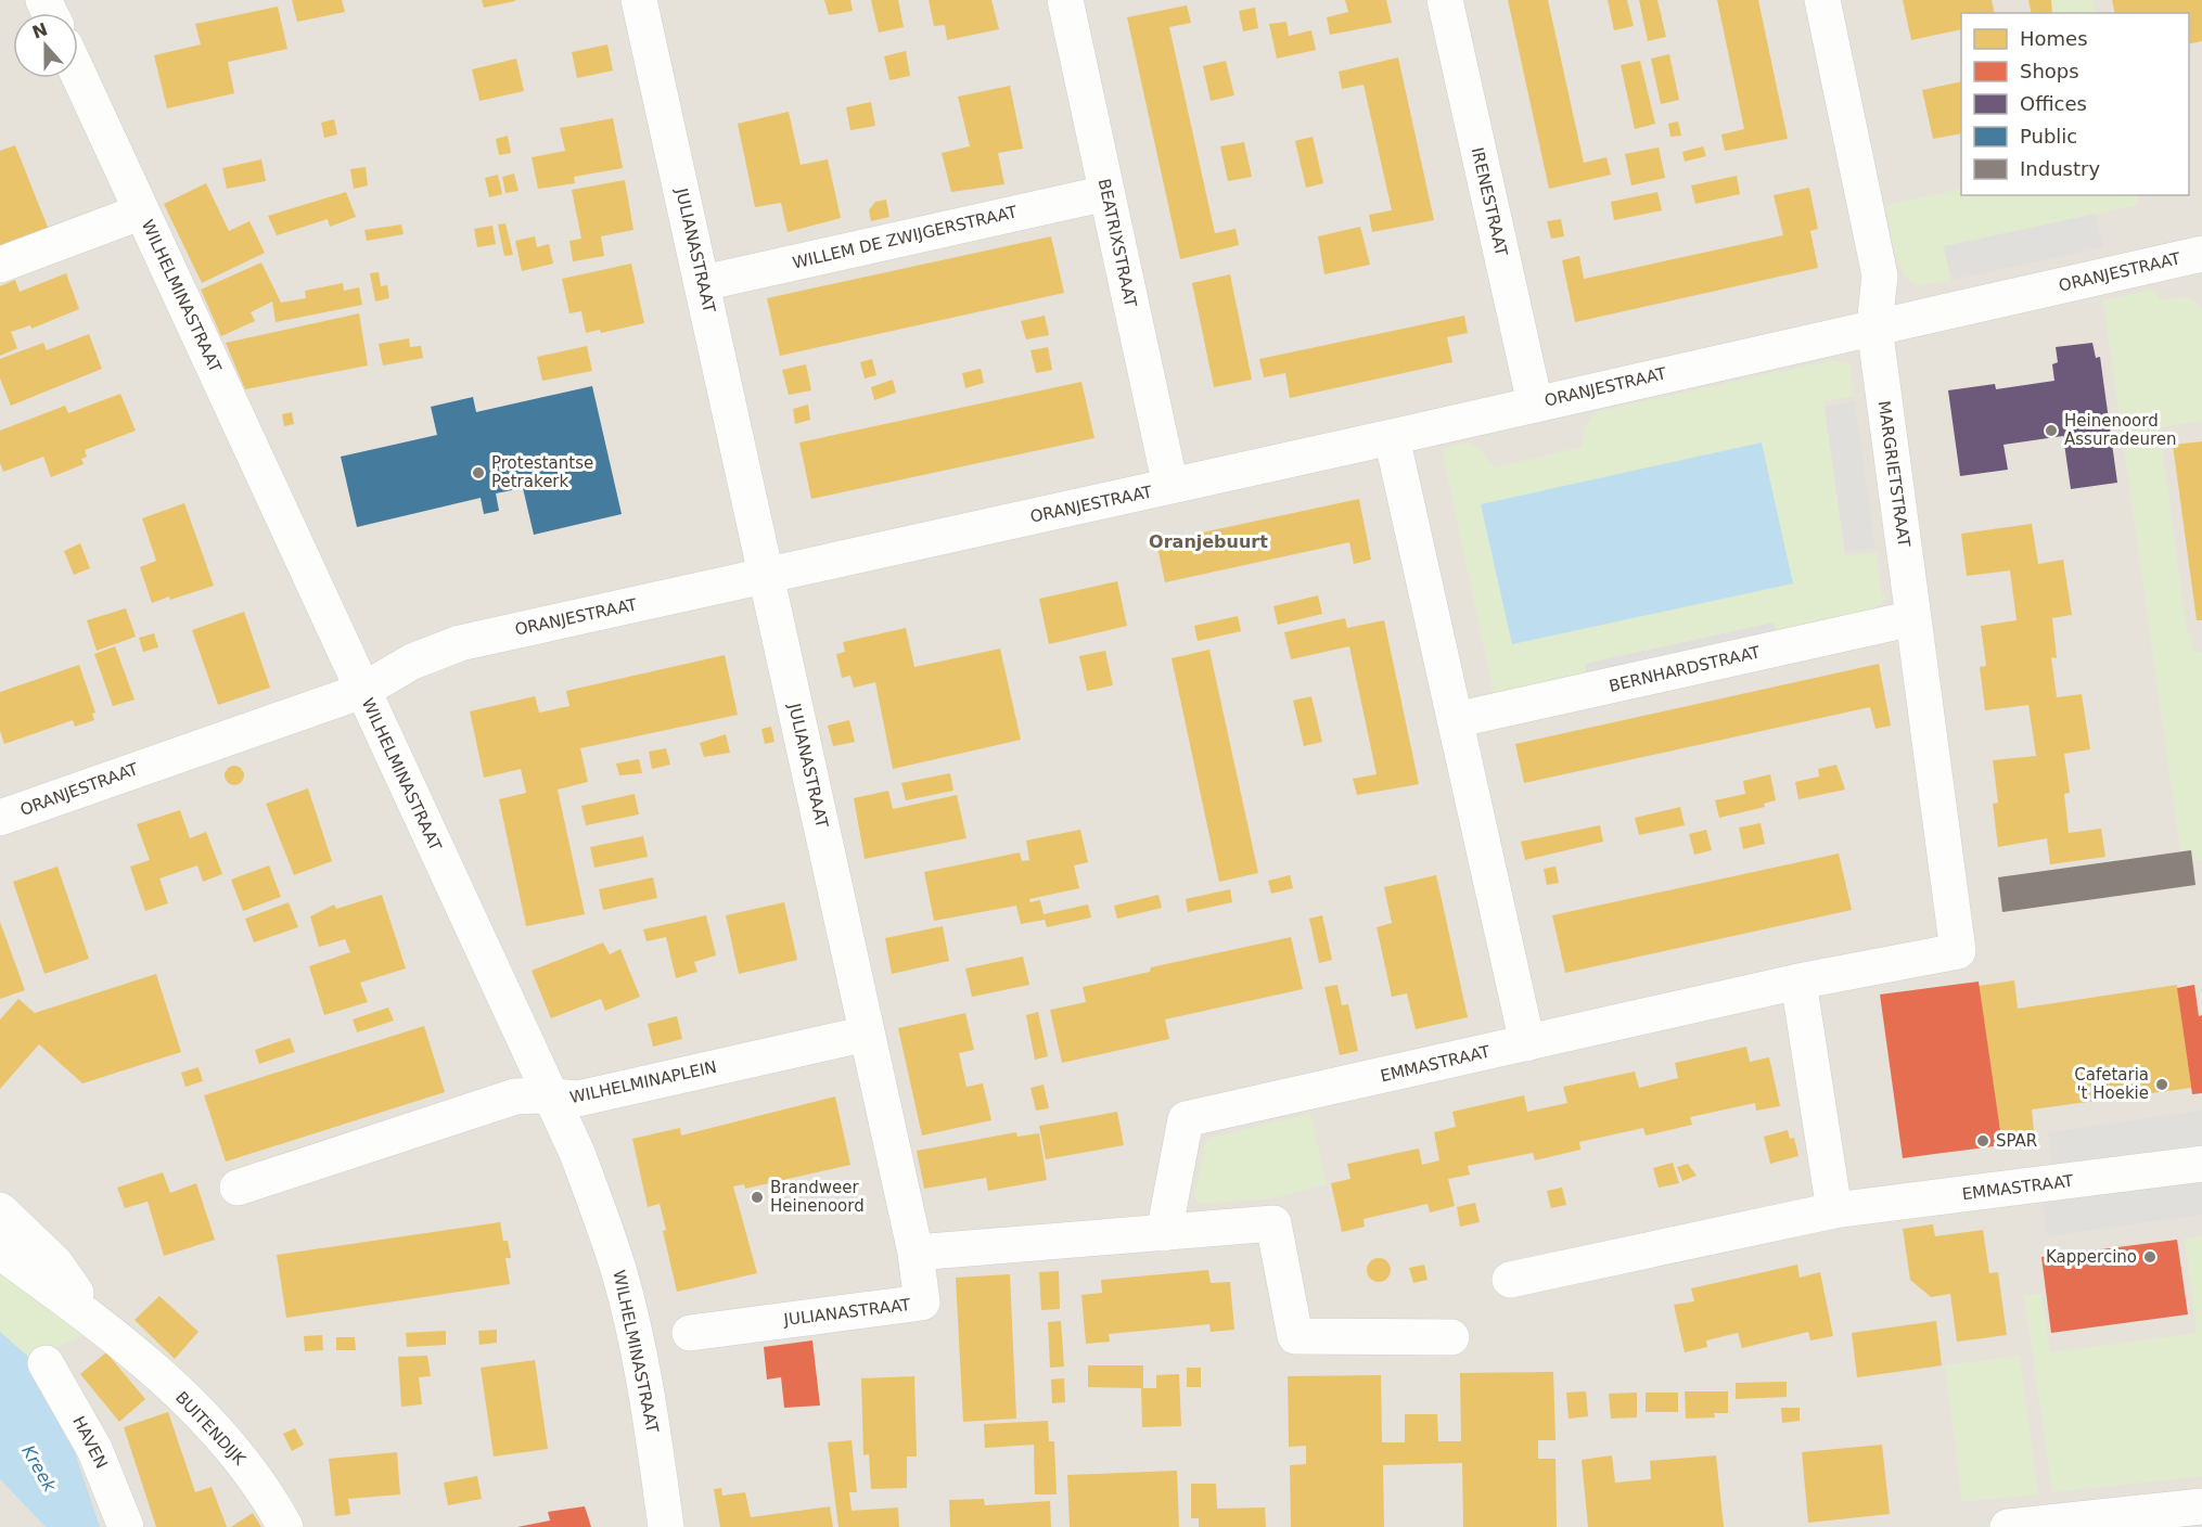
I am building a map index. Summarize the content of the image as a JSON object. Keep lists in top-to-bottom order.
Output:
{
  "streets": {
    "street": [
      "IRENESTRAAT",
      "WILLEM DE ZWIJGERSTRAAT",
      "BEATRIXSTRAAT",
      "JULIANASTRAAT",
      "ORANJESTRAAT",
      "WILHELMINASTRAAT",
      "MARGRIETSTRAAT",
      "BERNHARDSTRAAT",
      "EMMASTRAAT",
      "WILHELMINAPLEIN",
      "BUITENDIJK",
      "HAVEN"
    ]
  },
  "crossings": [
    ["IRENESTRAAT", "ORANJESTRAAT"],
    ["WILLEM DE ZWIJGERSTRAAT", "BEATRIXSTRAAT"],
    ["WILLEM DE ZWIJGERSTRAAT", "JULIANASTRAAT"],
    ["BEATRIXSTRAAT", "ORANJESTRAAT"],
    ["JULIANASTRAAT", "ORANJESTRAAT"],
    ["JULIANASTRAAT", "WILHELMINAPLEIN"],
    ["ORANJESTRAAT", "WILHELMINASTRAAT"],
    ["ORANJESTRAAT", "MARGRIETSTRAAT"],
    ["WILHELMINASTRAAT", "WILHELMINAPLEIN"],
    ["MARGRIETSTRAAT", "BERNHARDSTRAAT"],
    ["MARGRIETSTRAAT", "EMMASTRAAT"]
  ],
  "districts": ["Oranjebuurt"],
  "water": ["Kreek"],
  "places": [
    "Heinenoord Assuradeuren",
    "Protestantse Petrakerk",
    "Cafetaria 't Hoekie",
    "SPAR",
    "Brandweer Heinenoord",
    "Kappercino"
  ],
  "legend": [
    "Homes",
    "Shops",
    "Offices",
    "Public",
    "Industry"
  ],
  "north": "top"
}
